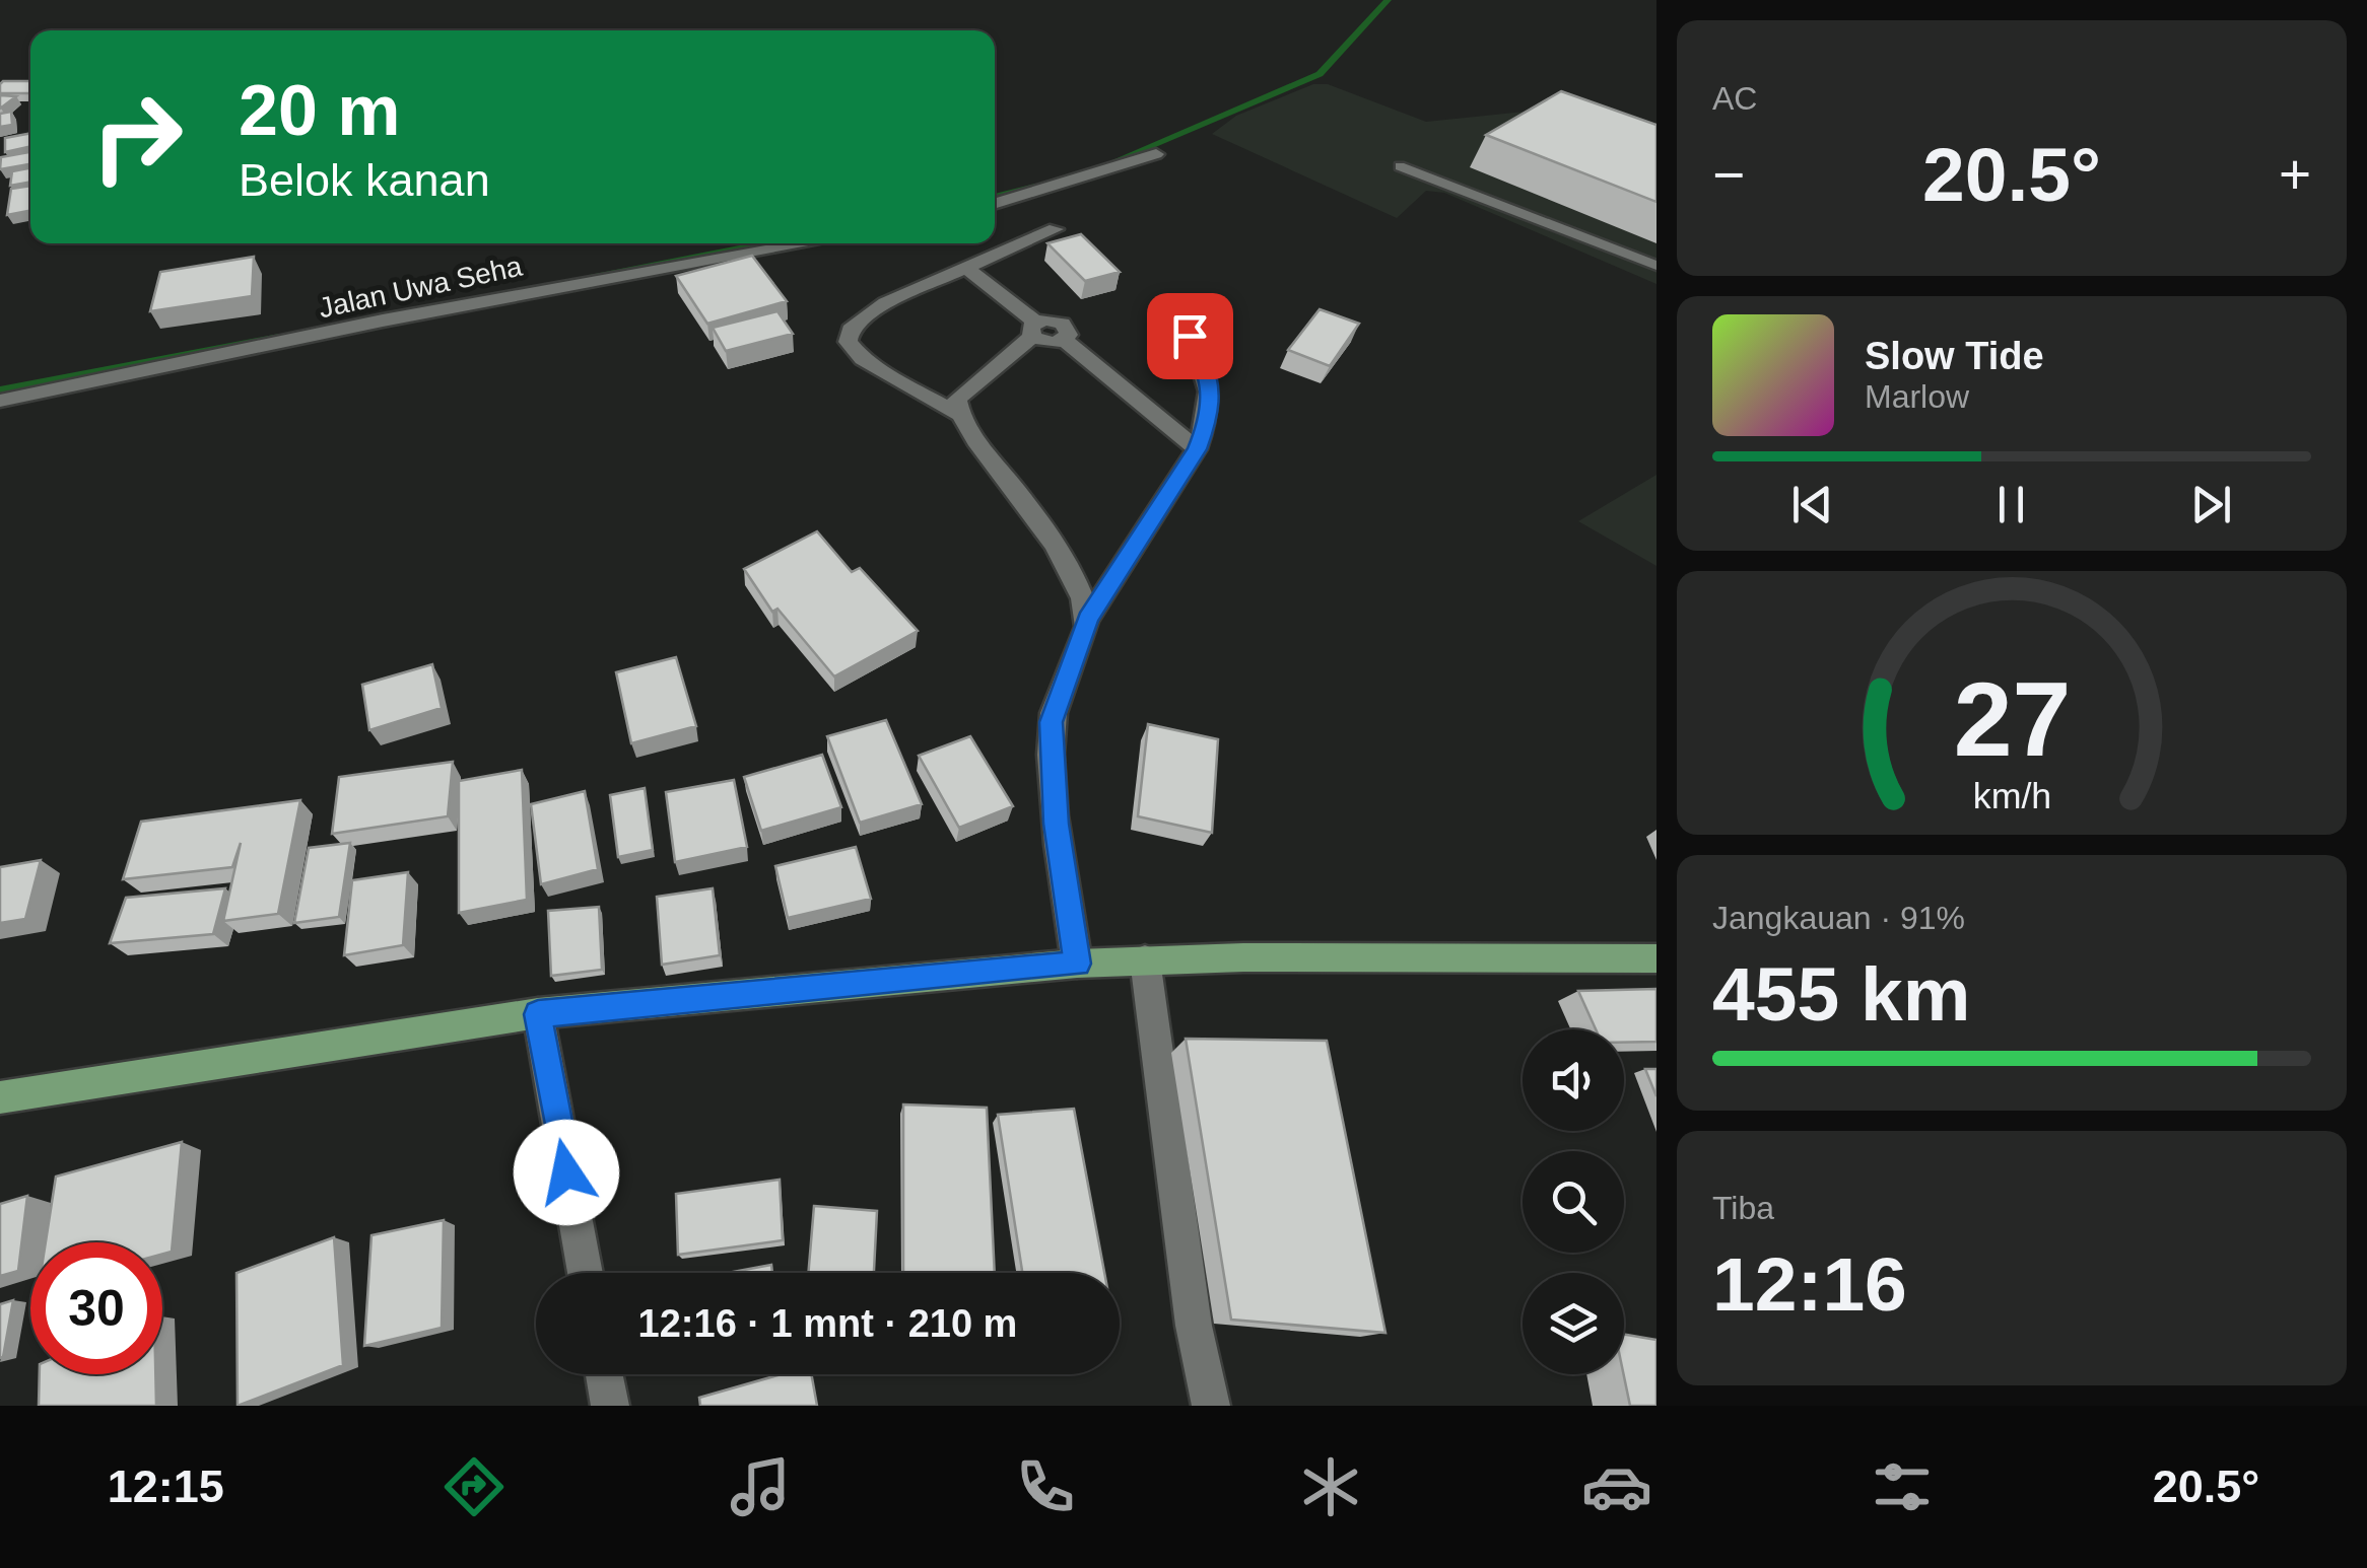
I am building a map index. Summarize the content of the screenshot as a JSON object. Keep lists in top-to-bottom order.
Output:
{
  "streets": {
    "street": ["Jalan Uwa Seha"]
  },
  "page": {
    "tile": [
      "AC",
      ["Jangkauan · 91%", "455 km"],
      ["Tiba", "12:16"]
    ],
    "turn": ["20 m", "Belok kanan"],
    "heat": ["−", "20.5°", "+"],
    "song": ["Slow Tide", "Marlow"],
    "limit": "30",
    "trip": "12:16 · 1 mnt · 210 m",
    "tabs": ["12:15", "20.5°"],
    "gauge": ["27", "km/h"]
  }
}
